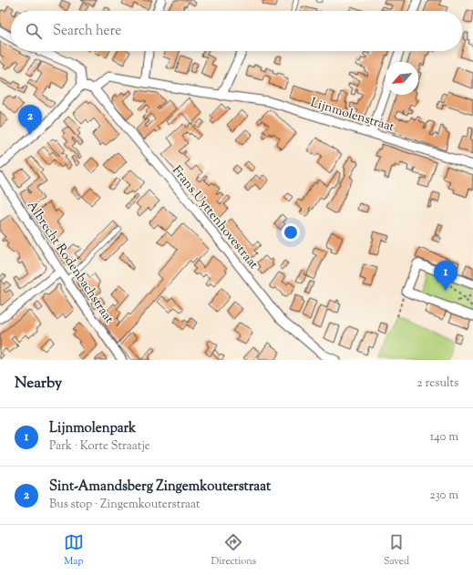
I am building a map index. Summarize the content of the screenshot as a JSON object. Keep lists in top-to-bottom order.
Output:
{
  "streets": {
    "street": ["Lijnmolenstraat", "Frans Uyttenhovestraat", "Albrecht Rodenbachstraat"]
  },
  "crossings": [
    ["Lijnmolenstraat", "Frans Uyttenhovestraat"]
  ],
  "north": "bottom left",
  "page": {
    "search": "Search here",
    "pins": ["2", "1"],
    "heading": ["Nearby", "2 results"],
    "list": [
      {
        "mark": "1",
        "name": "Lijnmolenpark",
        "note": "Park · Korte Straatje",
        "value": "140 m"
      },
      {
        "mark": "2",
        "name": "Sint-Amandsberg Zingemkouterstraat",
        "note": "Bus stop · Zingemkouterstraat",
        "value": "230 m"
      }
    ],
    "nav": ["Map", "Directions", "Saved"]
  }
}
